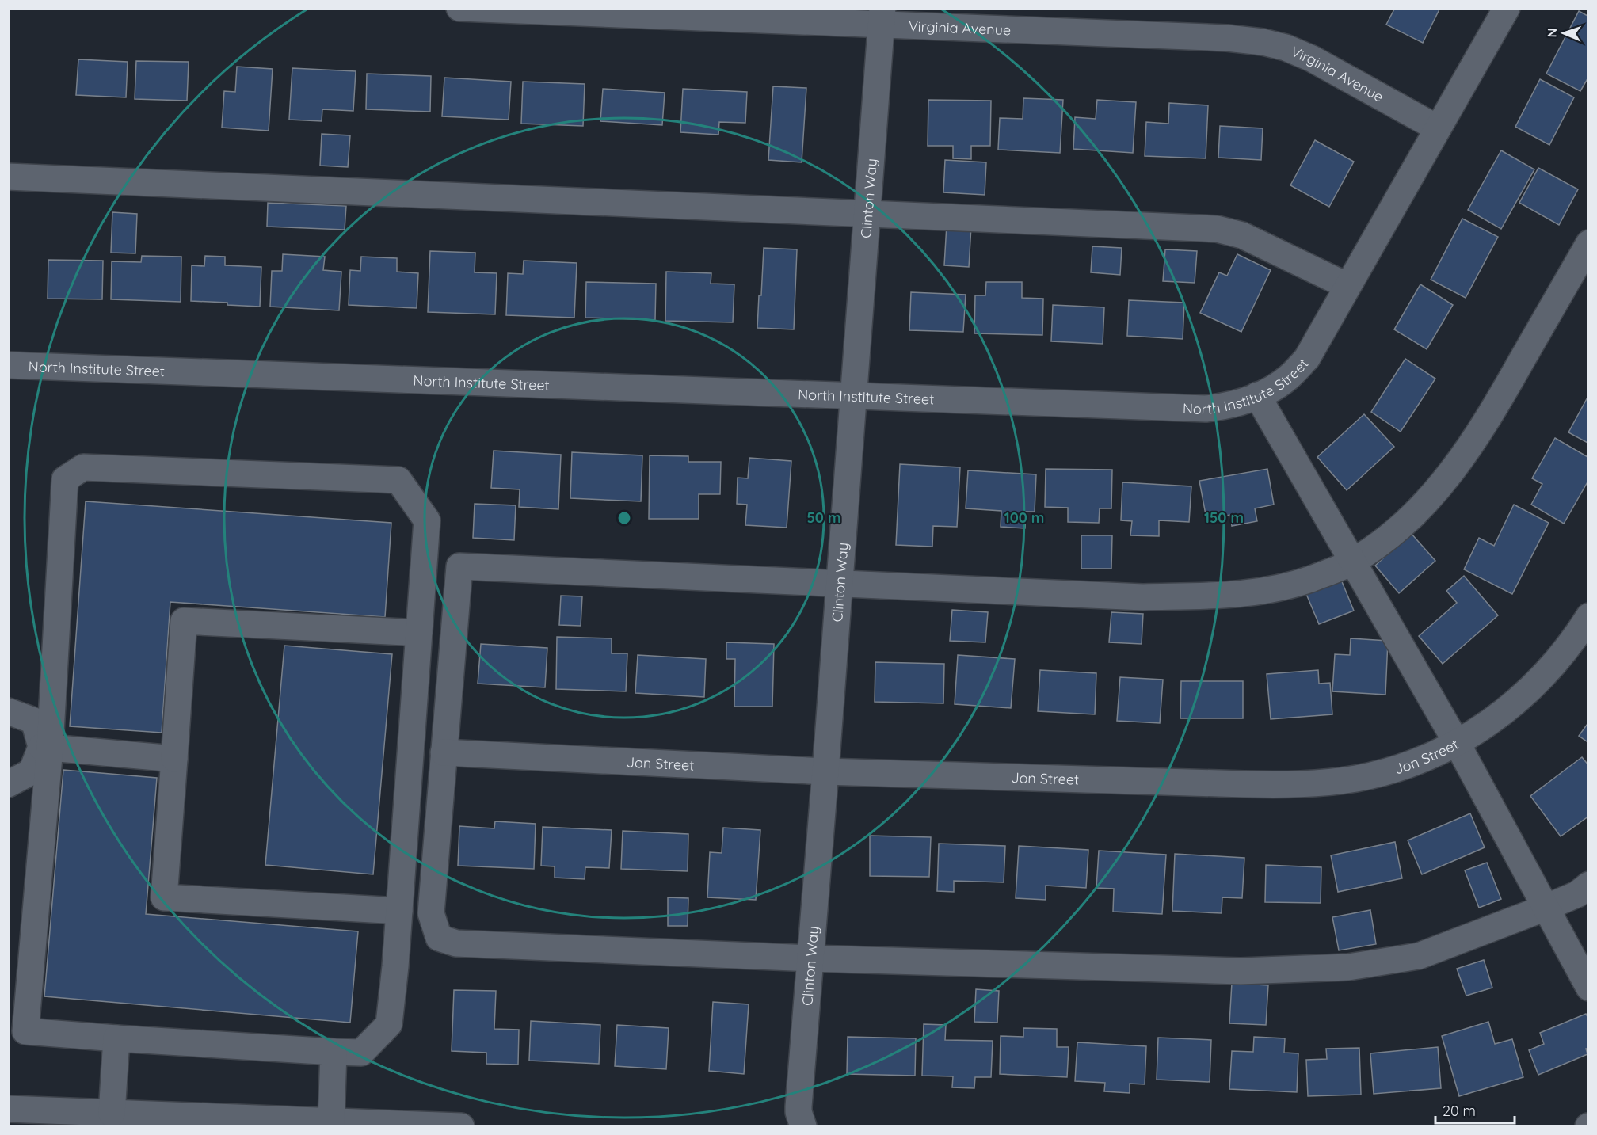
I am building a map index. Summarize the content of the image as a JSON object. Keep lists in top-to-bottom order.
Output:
{
  "streets": {
    "street": [
      "Virginia Avenue",
      "Clinton Way",
      "North Institute Street",
      "Jon Street"
    ]
  },
  "crossings": [
    ["Virginia Avenue", "Clinton Way"],
    ["Virginia Avenue", "North Institute Street"],
    ["Clinton Way", "North Institute Street"],
    ["Clinton Way", "Jon Street"]
  ],
  "scale_bar": "20 m",
  "north": "left",
  "rings": ["50 m", "100 m", "150 m"]
}
